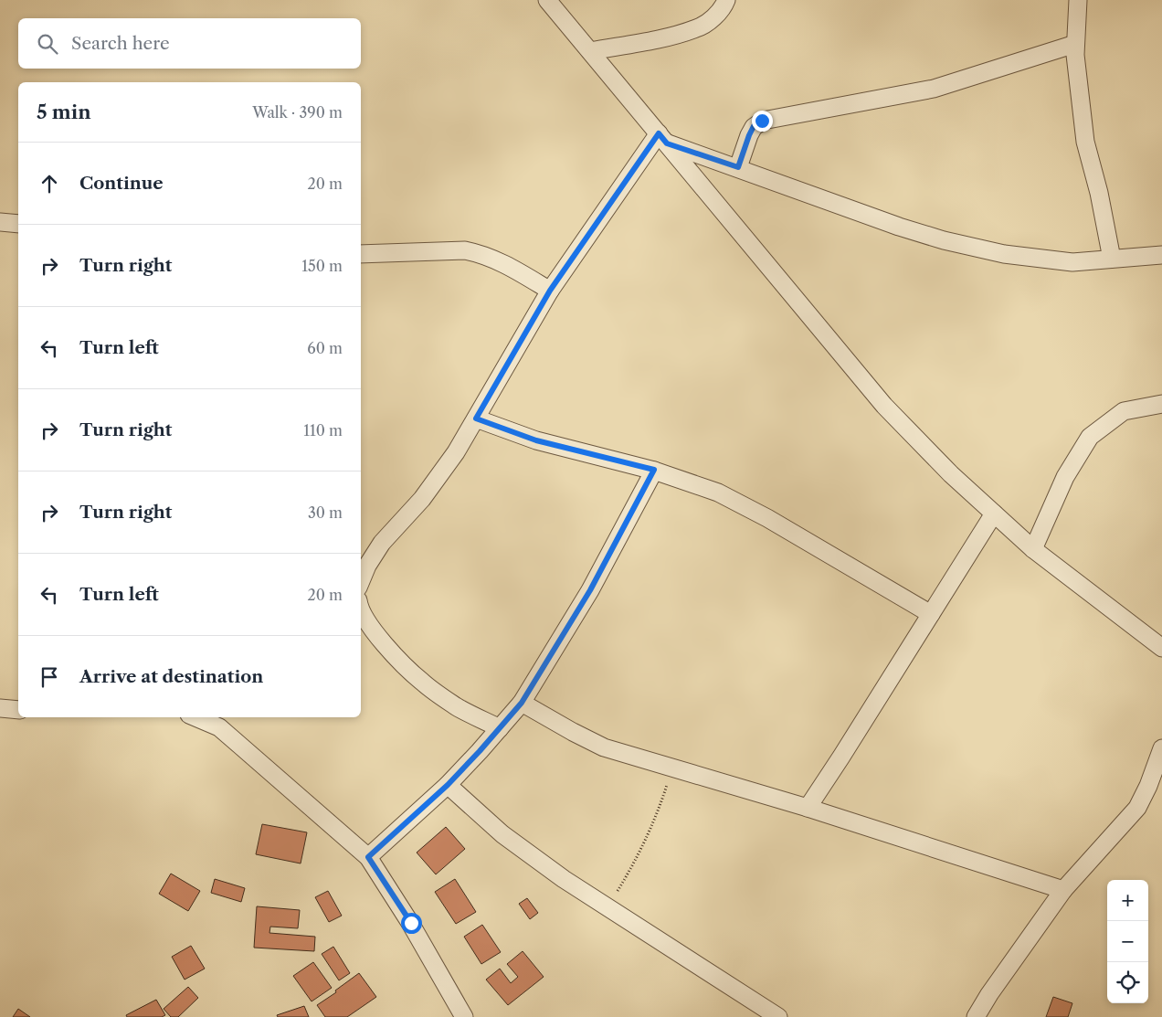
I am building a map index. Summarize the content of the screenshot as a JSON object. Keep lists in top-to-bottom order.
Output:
{
  "page": {
    "search": "Search here",
    "heading": ["5 min", "Walk · 390 m"],
    "list": [
      ["Continue", "20 m"],
      ["Turn right", "150 m"],
      ["Turn left", "60 m"],
      ["Turn right", "110 m"],
      ["Turn right", "30 m"],
      ["Turn left", "20 m"],
      "Arrive at destination"
    ],
    "map_buttons": ["+", "−"]
  }
}
